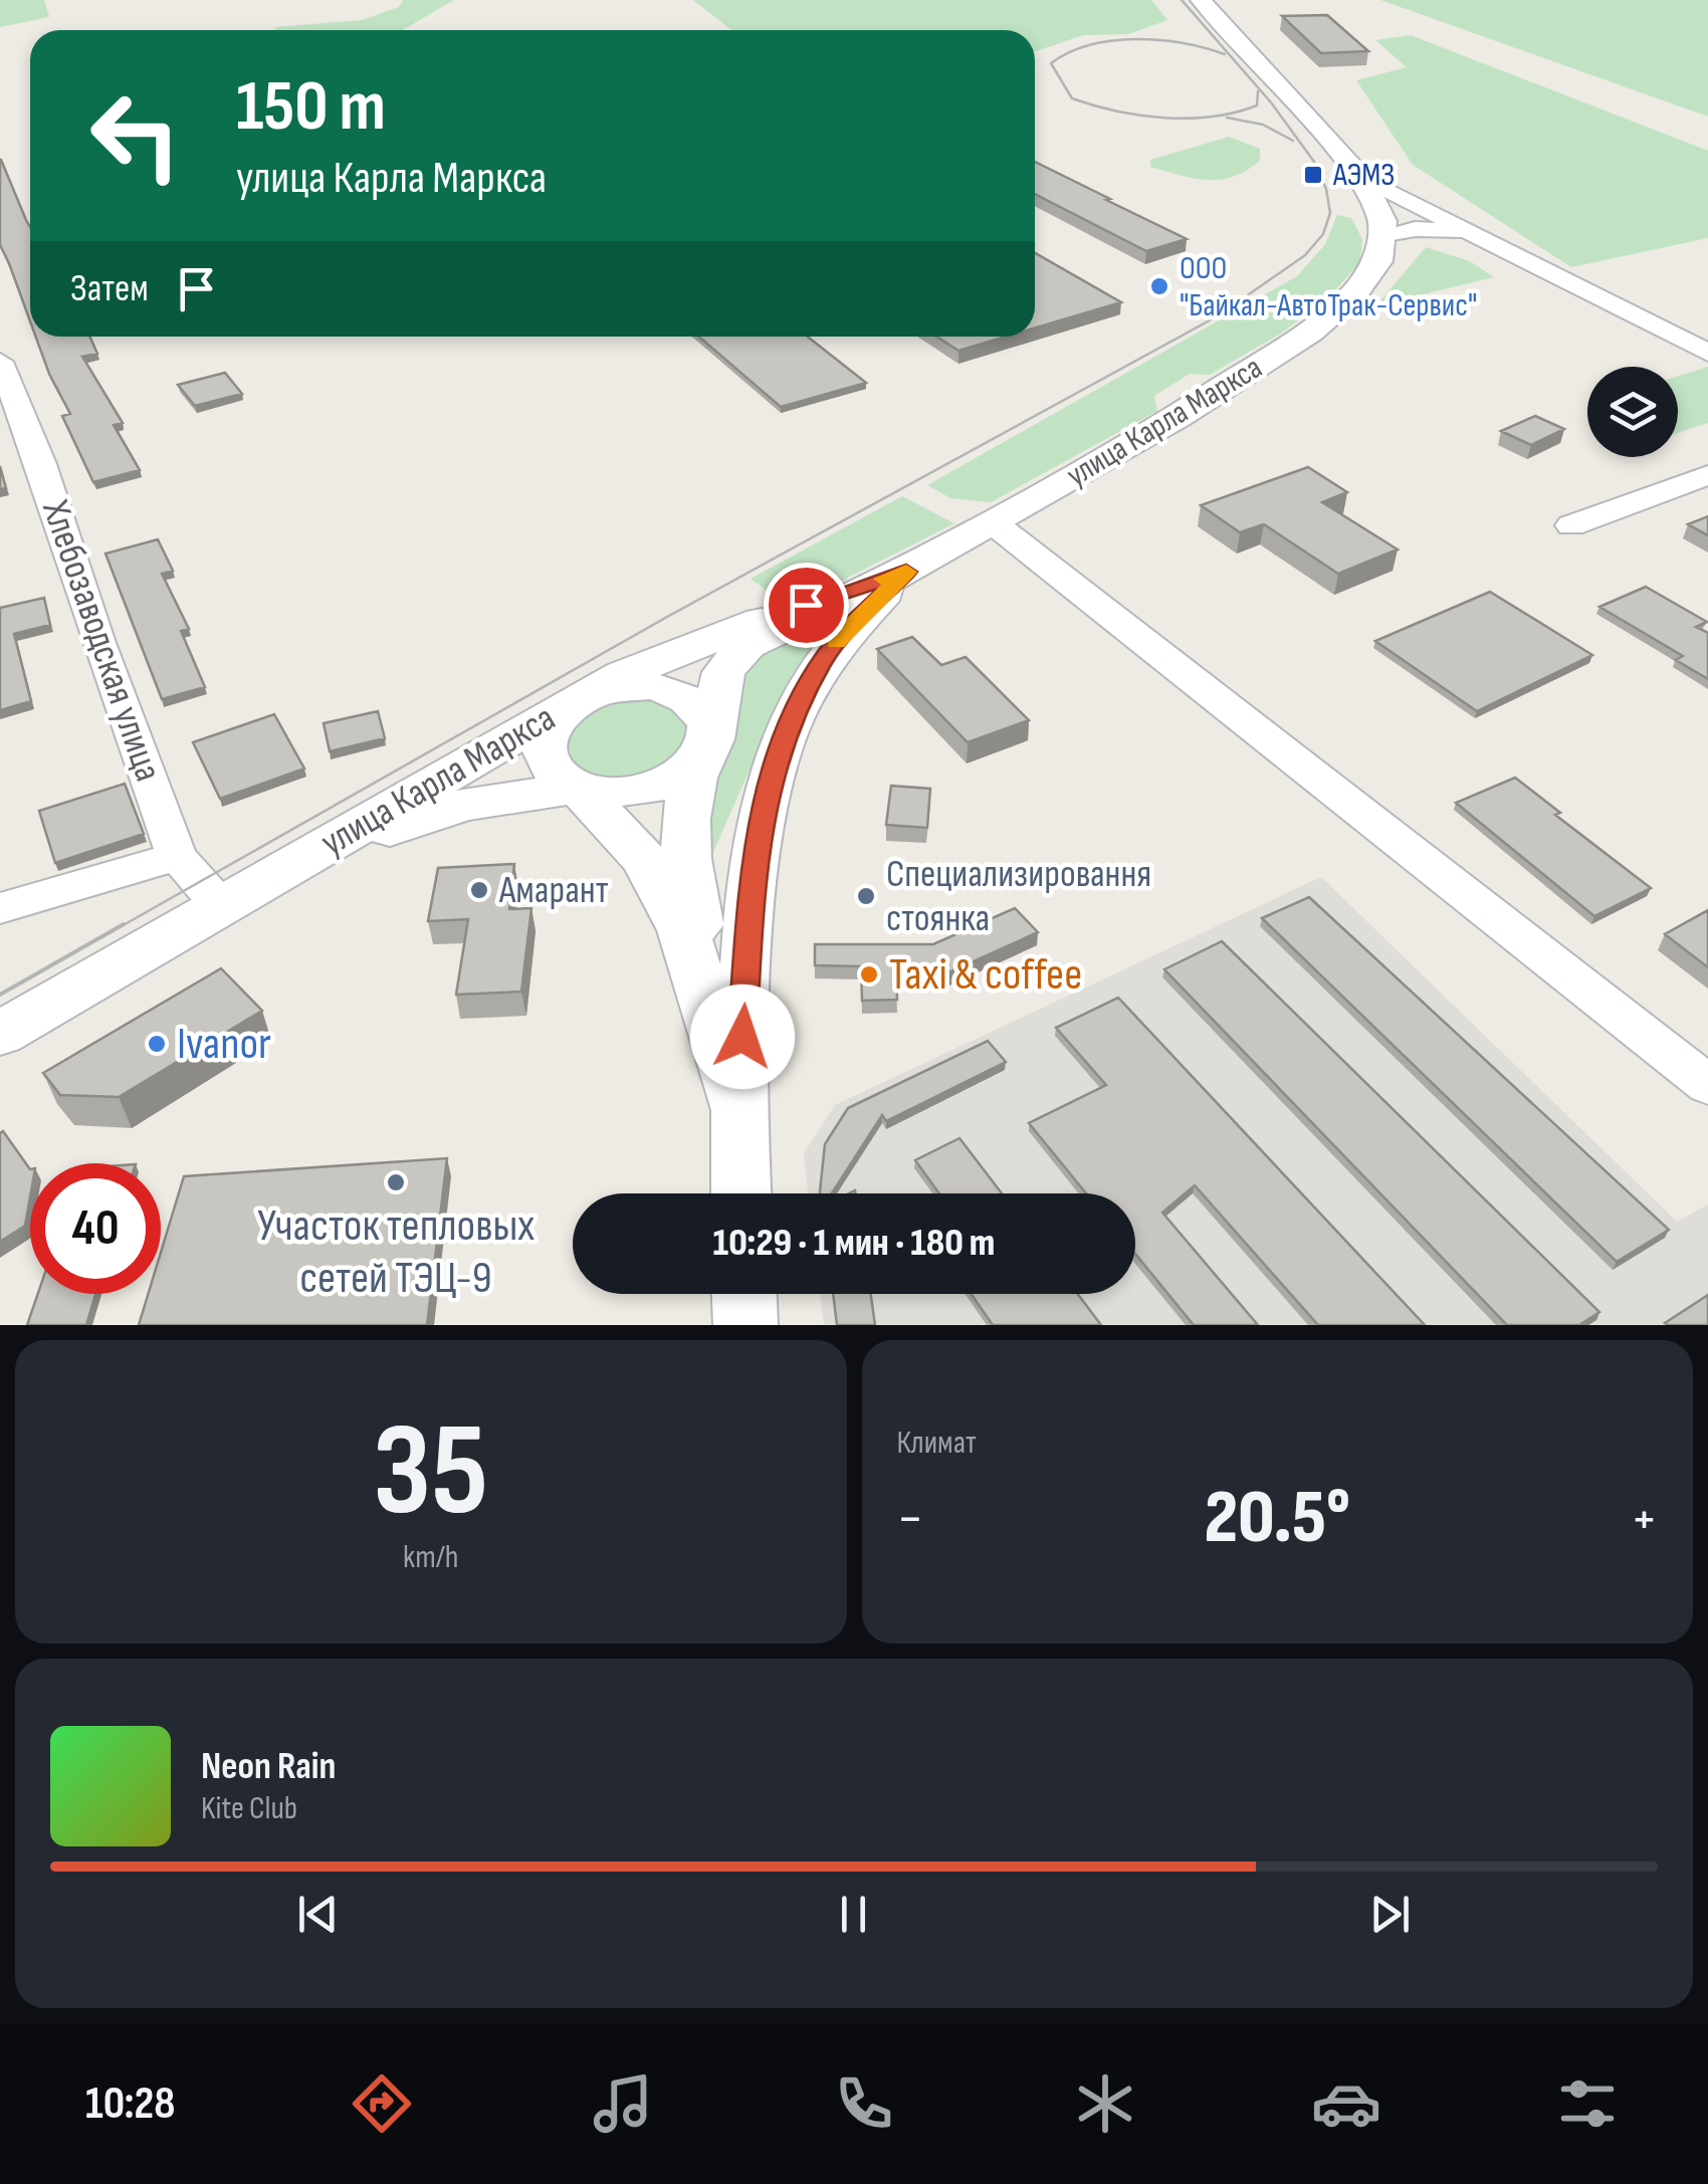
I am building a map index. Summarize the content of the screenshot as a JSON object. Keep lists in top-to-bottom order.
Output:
{
  "streets": {
    "street": ["улица Карла Маркса", "Хлебозаводская улица"]
  },
  "crossings": [
    ["улица Карла Маркса", "Хлебозаводская улица"]
  ],
  "places": {
    "transit": ["АЭМЗ"],
    "other": [
      "ООО \"Байкал-АвтоТрак-Сервис\"",
      "Амарант",
      "Специализировання стоянка",
      "Taxi & coffee",
      "Ivanor",
      "Участок тепловых сетей ТЭЦ-9"
    ]
  },
  "page": {
    "turn": ["150 m", "улица Карла Маркса"],
    "then": "Затем",
    "limit": "40",
    "trip": "10:29 · 1 мин · 180 m",
    "tile": [
      ["35", "km/h"],
      "Климат"
    ],
    "heat": ["−", "20.5°", "+"],
    "song": ["Neon Rain", "Kite Club"],
    "tabs": "10:28"
  }
}
